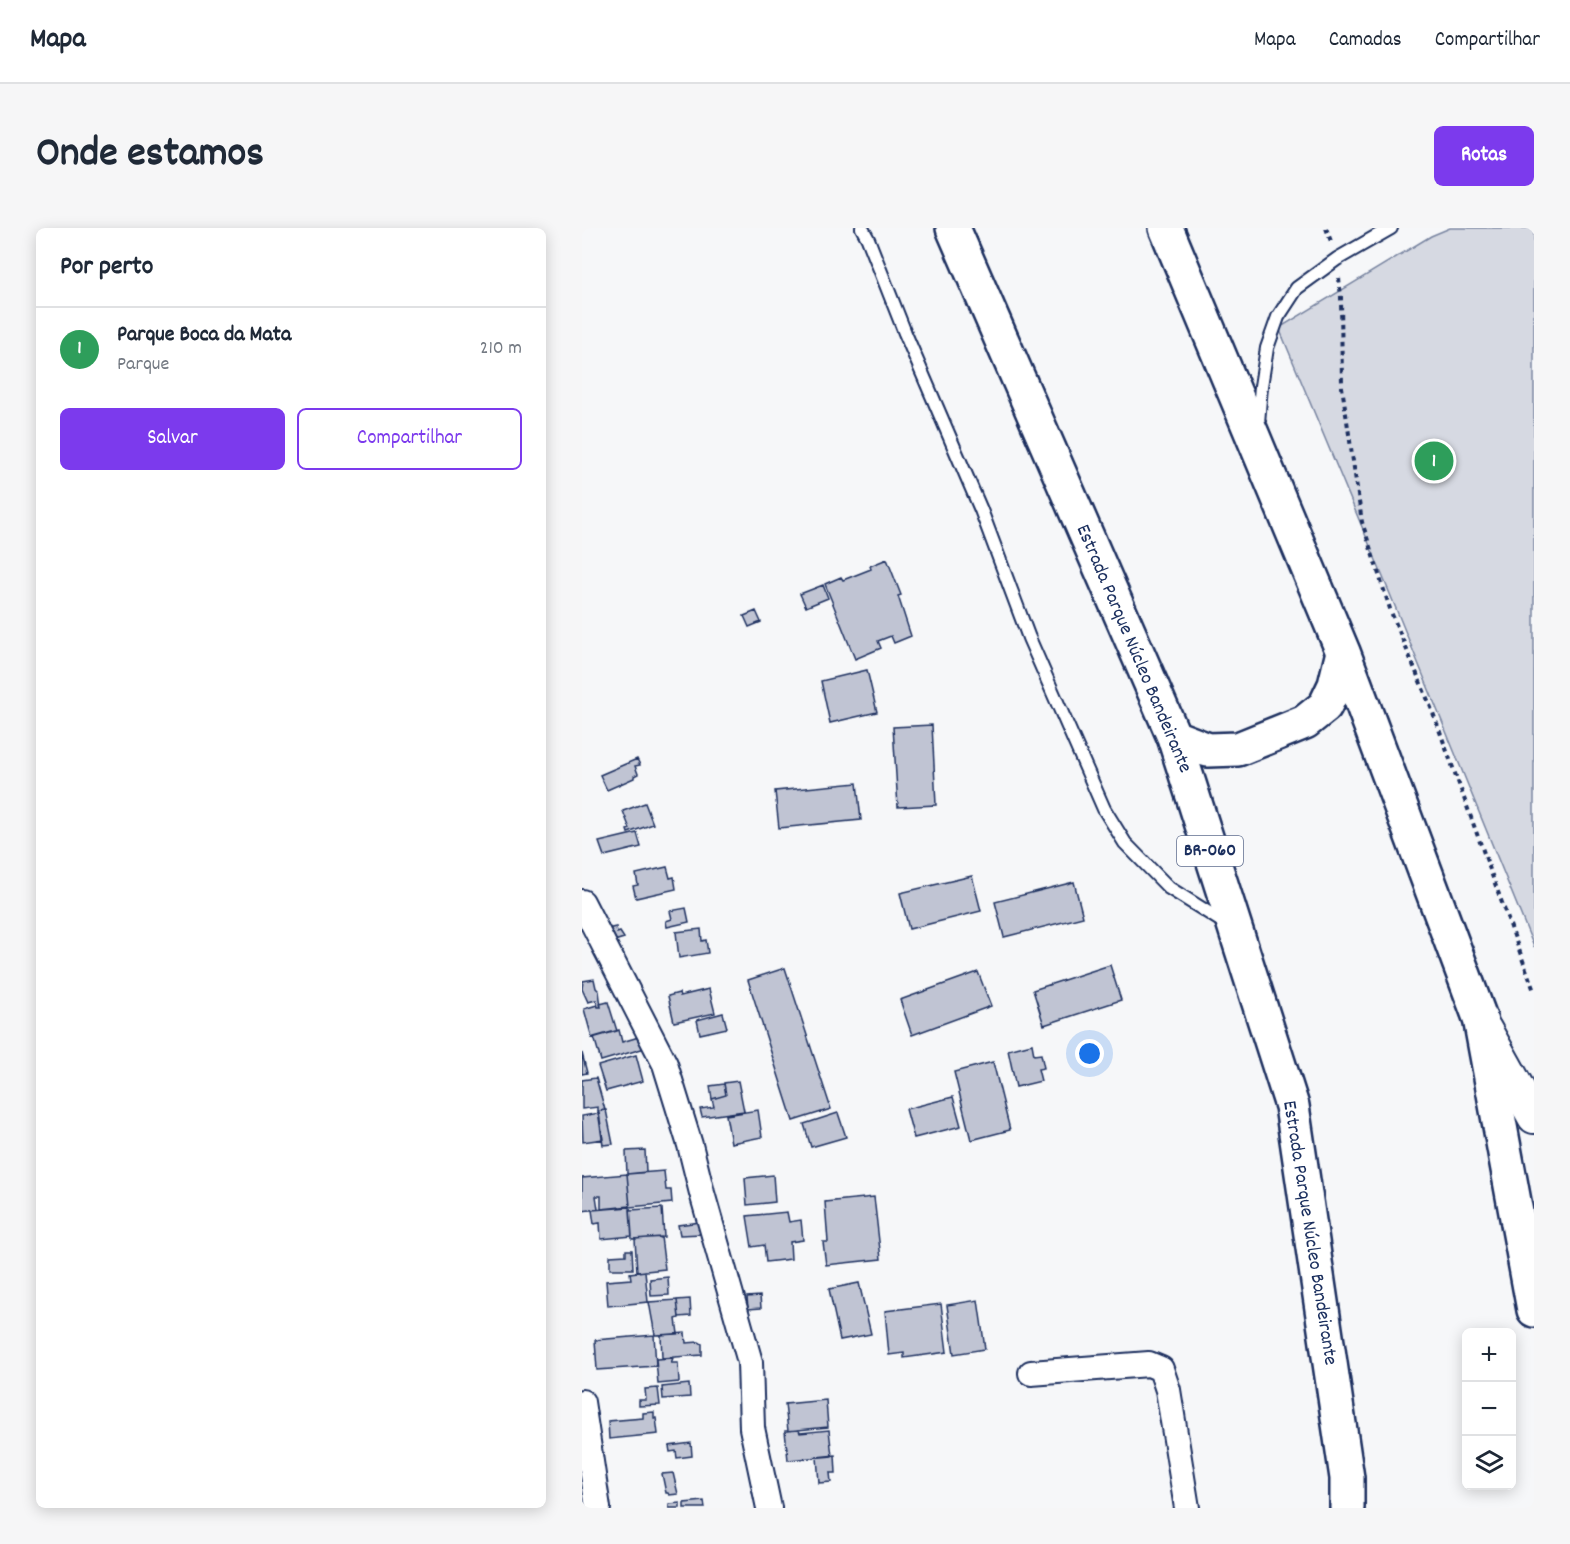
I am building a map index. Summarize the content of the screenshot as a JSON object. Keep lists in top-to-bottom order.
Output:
{
  "streets": {
    "highway": ["Estrada Parque Núcleo Bandeirante", "BR-060"]
  },
  "page": {
    "header": "Mapa",
    "nav": ["Mapa", "Camadas", "Compartilhar"],
    "title": "Onde estamos",
    "buttons": [
      "Rotas",
      ["Salvar", "Compartilhar"]
    ],
    "heading": "Por perto",
    "list": [
      {
        "mark": "1",
        "name": "Parque Boca da Mata",
        "note": "Parque",
        "value": "210 m"
      }
    ],
    "pins": "1",
    "map_buttons": ["+", "−"]
  }
}
